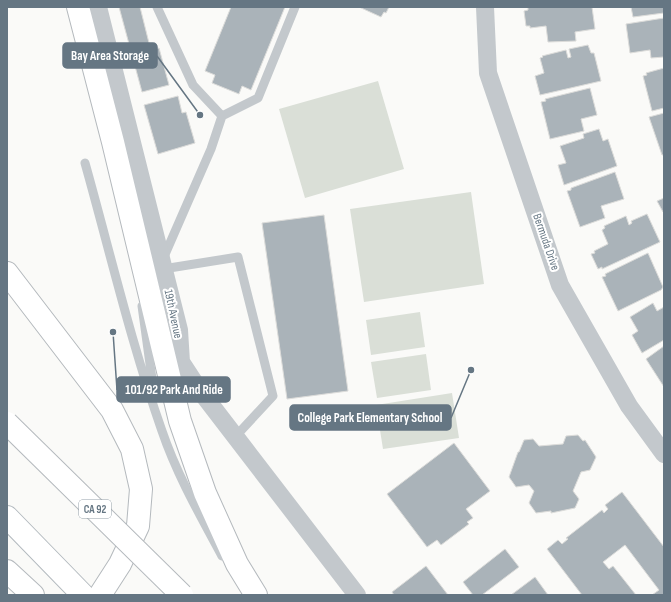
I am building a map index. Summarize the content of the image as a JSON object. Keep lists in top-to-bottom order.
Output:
{
  "streets": {
    "main road": ["CA 92"],
    "street": ["Bermuda Drive", "19th Avenue"]
  },
  "places": ["Bay Area Storage", "101/92 Park And Ride", "College Park Elementary School"]
}
